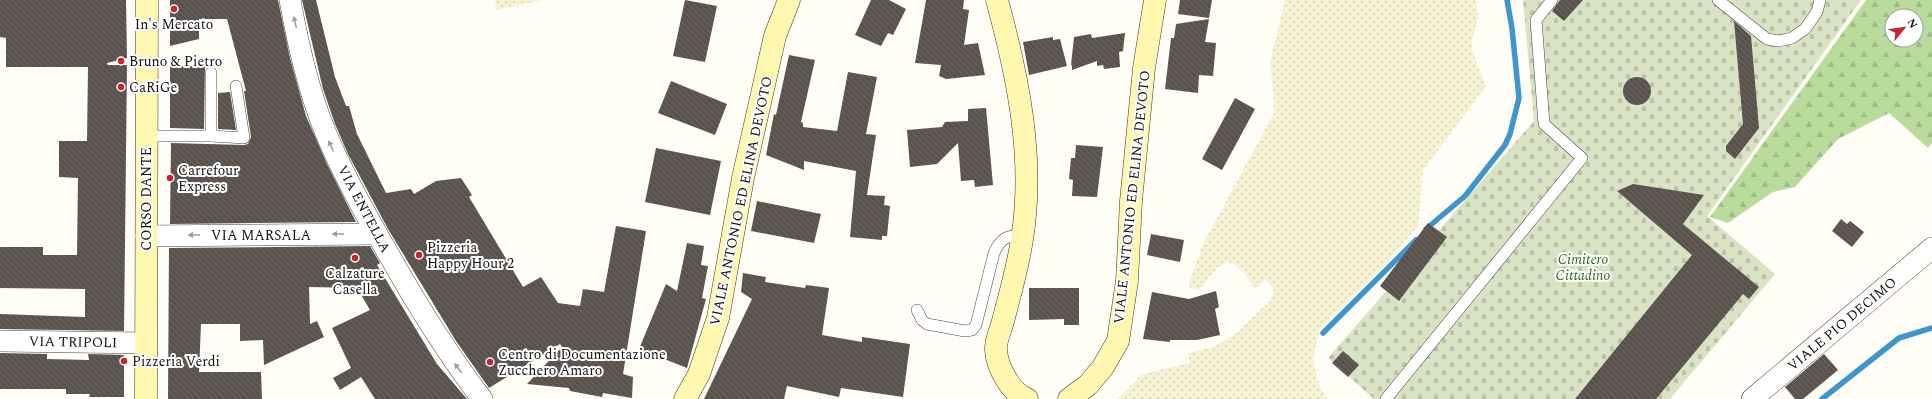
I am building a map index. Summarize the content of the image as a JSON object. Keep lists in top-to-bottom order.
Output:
{
  "streets": {
    "street": [
      "VIALE ANTONIO ED ELINA DEVOTO",
      "CORSO DANTE",
      "VIA ENTELLA",
      "VIA MARSALA",
      "VIALE PIO DECIMO",
      "VIA TRIPOLI"
    ]
  },
  "crossings": [
    ["CORSO DANTE", "VIA MARSALA"],
    ["CORSO DANTE", "VIA TRIPOLI"],
    ["VIA ENTELLA", "VIA MARSALA"]
  ],
  "one_way": ["VIA ENTELLA", "VIA MARSALA"],
  "parks": ["Cimitero Cittadino"],
  "places": [
    "In's Mercato",
    "Bruno & Pietro",
    "CaRiGe",
    "Carrefour Express",
    "Pizzeria Happy Hour 2",
    "Calzature Casella",
    "Pizzeria Verdi",
    "Centro di Documentazione Zucchero Amaro"
  ],
  "north": "top right"
}
